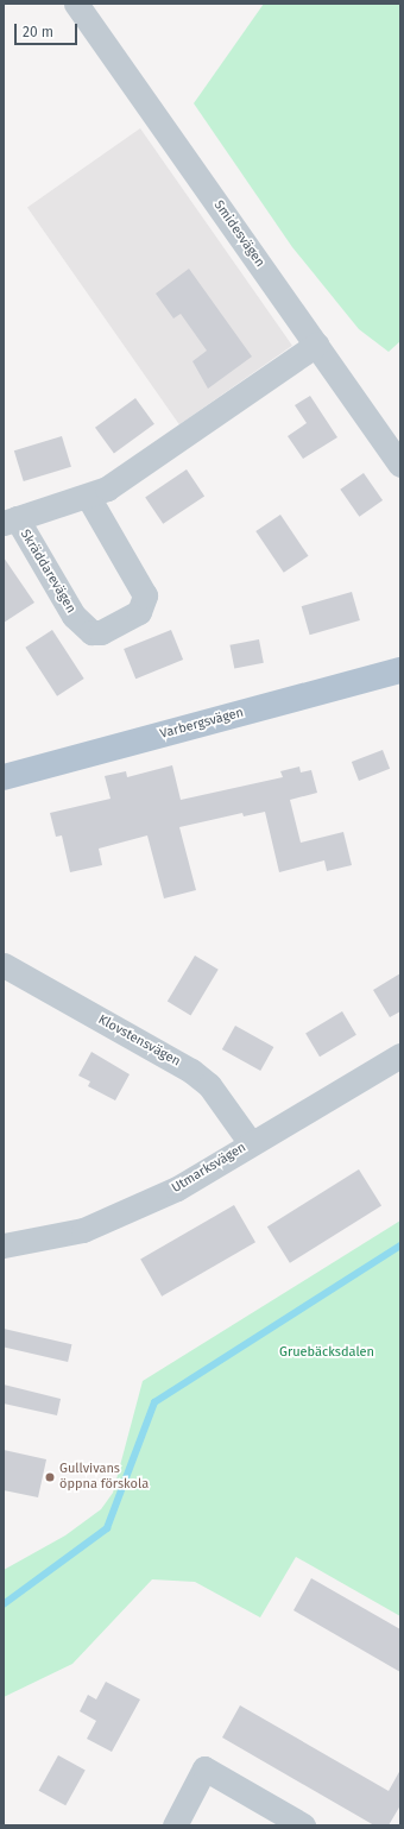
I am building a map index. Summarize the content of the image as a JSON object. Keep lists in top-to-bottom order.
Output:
{
  "streets": {
    "main road": ["Varbergsvägen"],
    "street": [
      "Smidesvägen",
      "Skräddarevägen",
      "Klovstensvägen",
      "Utmarksvägen"
    ]
  },
  "crossings": [
    ["Smidesvägen", "Skräddarevägen"],
    ["Klovstensvägen", "Utmarksvägen"]
  ],
  "parks": ["Gruebäcksdalen"],
  "places": ["Gullvivans öppna förskola"],
  "scale_bar": "20 m"
}
